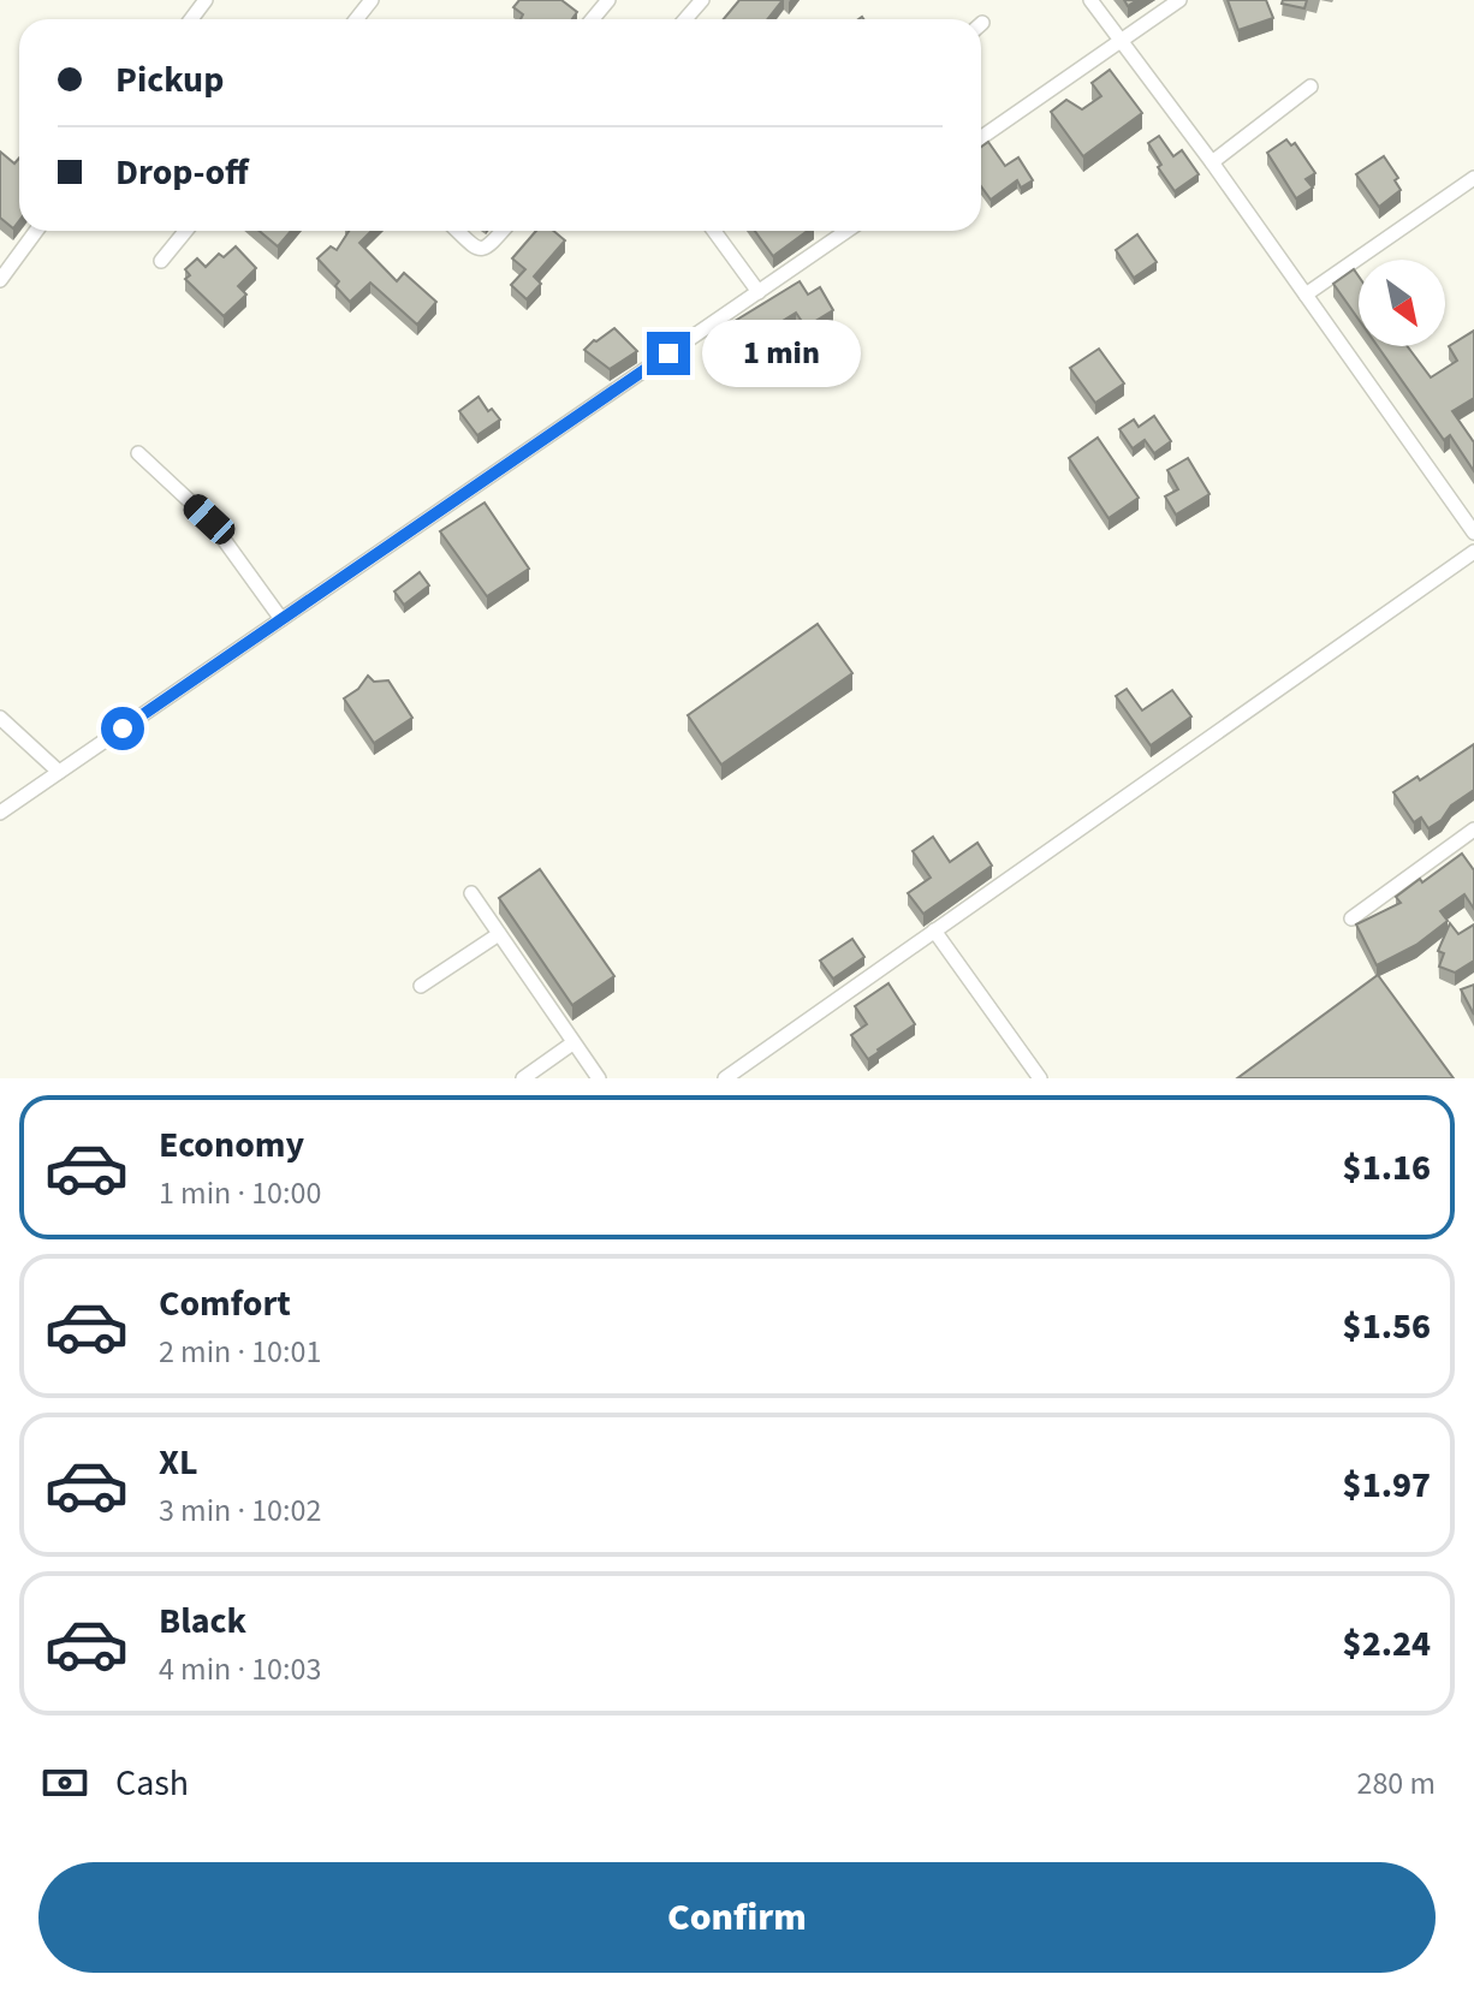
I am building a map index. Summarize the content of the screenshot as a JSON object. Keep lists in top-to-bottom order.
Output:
{
  "north": "bottom right",
  "page": {
    "banner": ["Pickup", "Drop-off"],
    "bubble": "1 min",
    "list": [
      {
        "name": "Economy",
        "note": "1 min · 10:00",
        "value": "$1.16"
      },
      {
        "name": "Comfort",
        "note": "2 min · 10:01",
        "value": "$1.56"
      },
      {
        "name": "XL",
        "note": "3 min · 10:02",
        "value": "$1.97"
      },
      {
        "name": "Black",
        "note": "4 min · 10:03",
        "value": "$2.24"
      }
    ],
    "pay": ["Cash", "280 m"],
    "buttons": "Confirm"
  }
}
